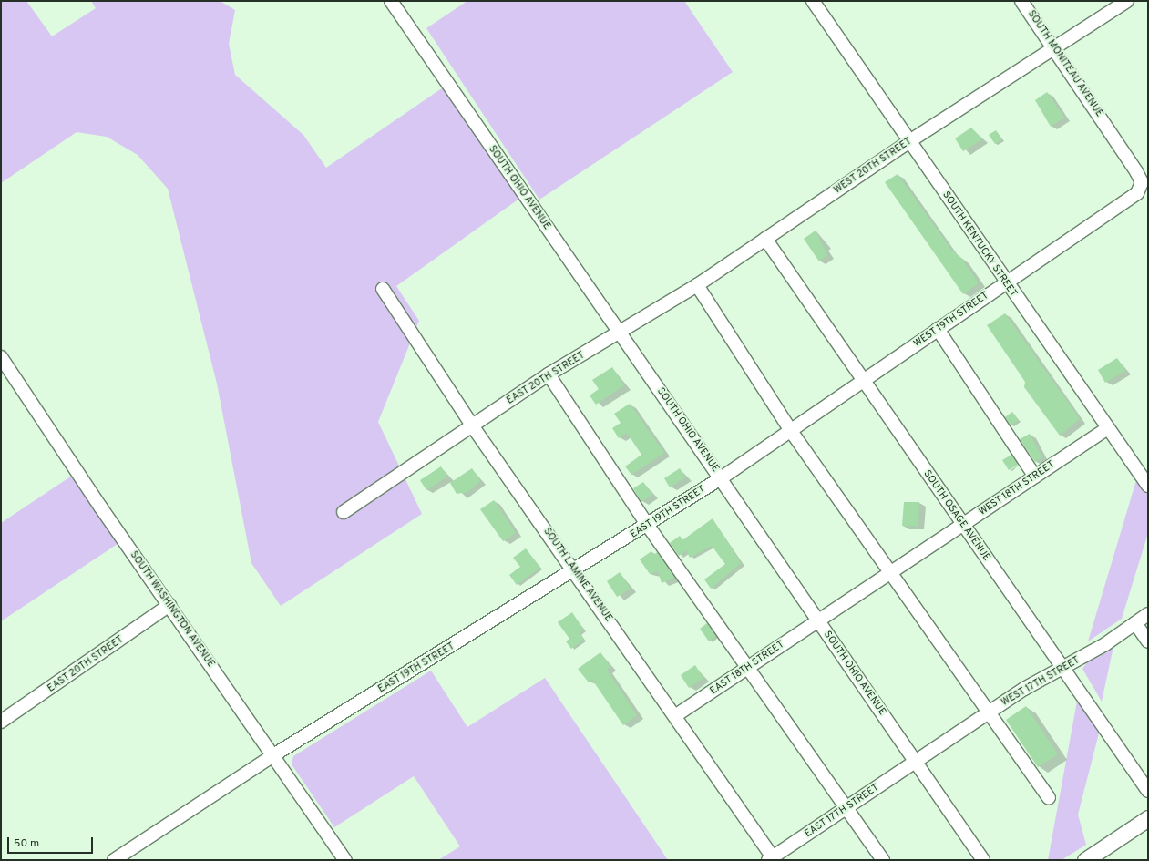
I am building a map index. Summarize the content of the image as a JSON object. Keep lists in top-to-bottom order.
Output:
{
  "streets": {
    "street": [
      "SOUTH MONITEAU AVENUE",
      "WEST 20TH STREET",
      "SOUTH OHIO AVENUE",
      "SOUTH KENTUCKY STREET",
      "WEST 19TH STREET",
      "EAST 20TH STREET",
      "WEST 18TH STREET",
      "EAST 19TH STREET",
      "SOUTH OSAGE AVENUE",
      "SOUTH LAMINE AVENUE",
      "SOUTH WASHINGTON AVENUE",
      "EAST 18TH STREET",
      "WEST 17TH STREET",
      "EAST 17TH STREET"
    ]
  },
  "crossings": [
    ["SOUTH MONITEAU AVENUE", "WEST 20TH STREET"],
    ["SOUTH MONITEAU AVENUE", "WEST 19TH STREET"],
    ["WEST 20TH STREET", "SOUTH OHIO AVENUE"],
    ["WEST 20TH STREET", "SOUTH KENTUCKY STREET"],
    ["WEST 20TH STREET", "EAST 20TH STREET"],
    ["WEST 20TH STREET", "SOUTH OSAGE AVENUE"],
    ["SOUTH OHIO AVENUE", "WEST 19TH STREET"],
    ["SOUTH OHIO AVENUE", "EAST 20TH STREET"],
    ["SOUTH OHIO AVENUE", "WEST 18TH STREET"],
    ["SOUTH OHIO AVENUE", "EAST 19TH STREET"],
    ["SOUTH OHIO AVENUE", "EAST 18TH STREET"],
    ["SOUTH OHIO AVENUE", "WEST 17TH STREET"],
    ["SOUTH OHIO AVENUE", "EAST 17TH STREET"],
    ["SOUTH KENTUCKY STREET", "WEST 19TH STREET"],
    ["SOUTH KENTUCKY STREET", "WEST 18TH STREET"],
    ["WEST 19TH STREET", "EAST 19TH STREET"],
    ["WEST 19TH STREET", "SOUTH OSAGE AVENUE"],
    ["EAST 20TH STREET", "SOUTH LAMINE AVENUE"],
    ["EAST 20TH STREET", "SOUTH WASHINGTON AVENUE"],
    ["WEST 18TH STREET", "SOUTH OSAGE AVENUE"],
    ["WEST 18TH STREET", "EAST 18TH STREET"],
    ["EAST 19TH STREET", "SOUTH LAMINE AVENUE"],
    ["EAST 19TH STREET", "SOUTH WASHINGTON AVENUE"],
    ["SOUTH OSAGE AVENUE", "WEST 17TH STREET"],
    ["SOUTH LAMINE AVENUE", "EAST 18TH STREET"],
    ["SOUTH LAMINE AVENUE", "EAST 17TH STREET"],
    ["WEST 17TH STREET", "EAST 17TH STREET"]
  ],
  "scale_bar": "50 m"
}
